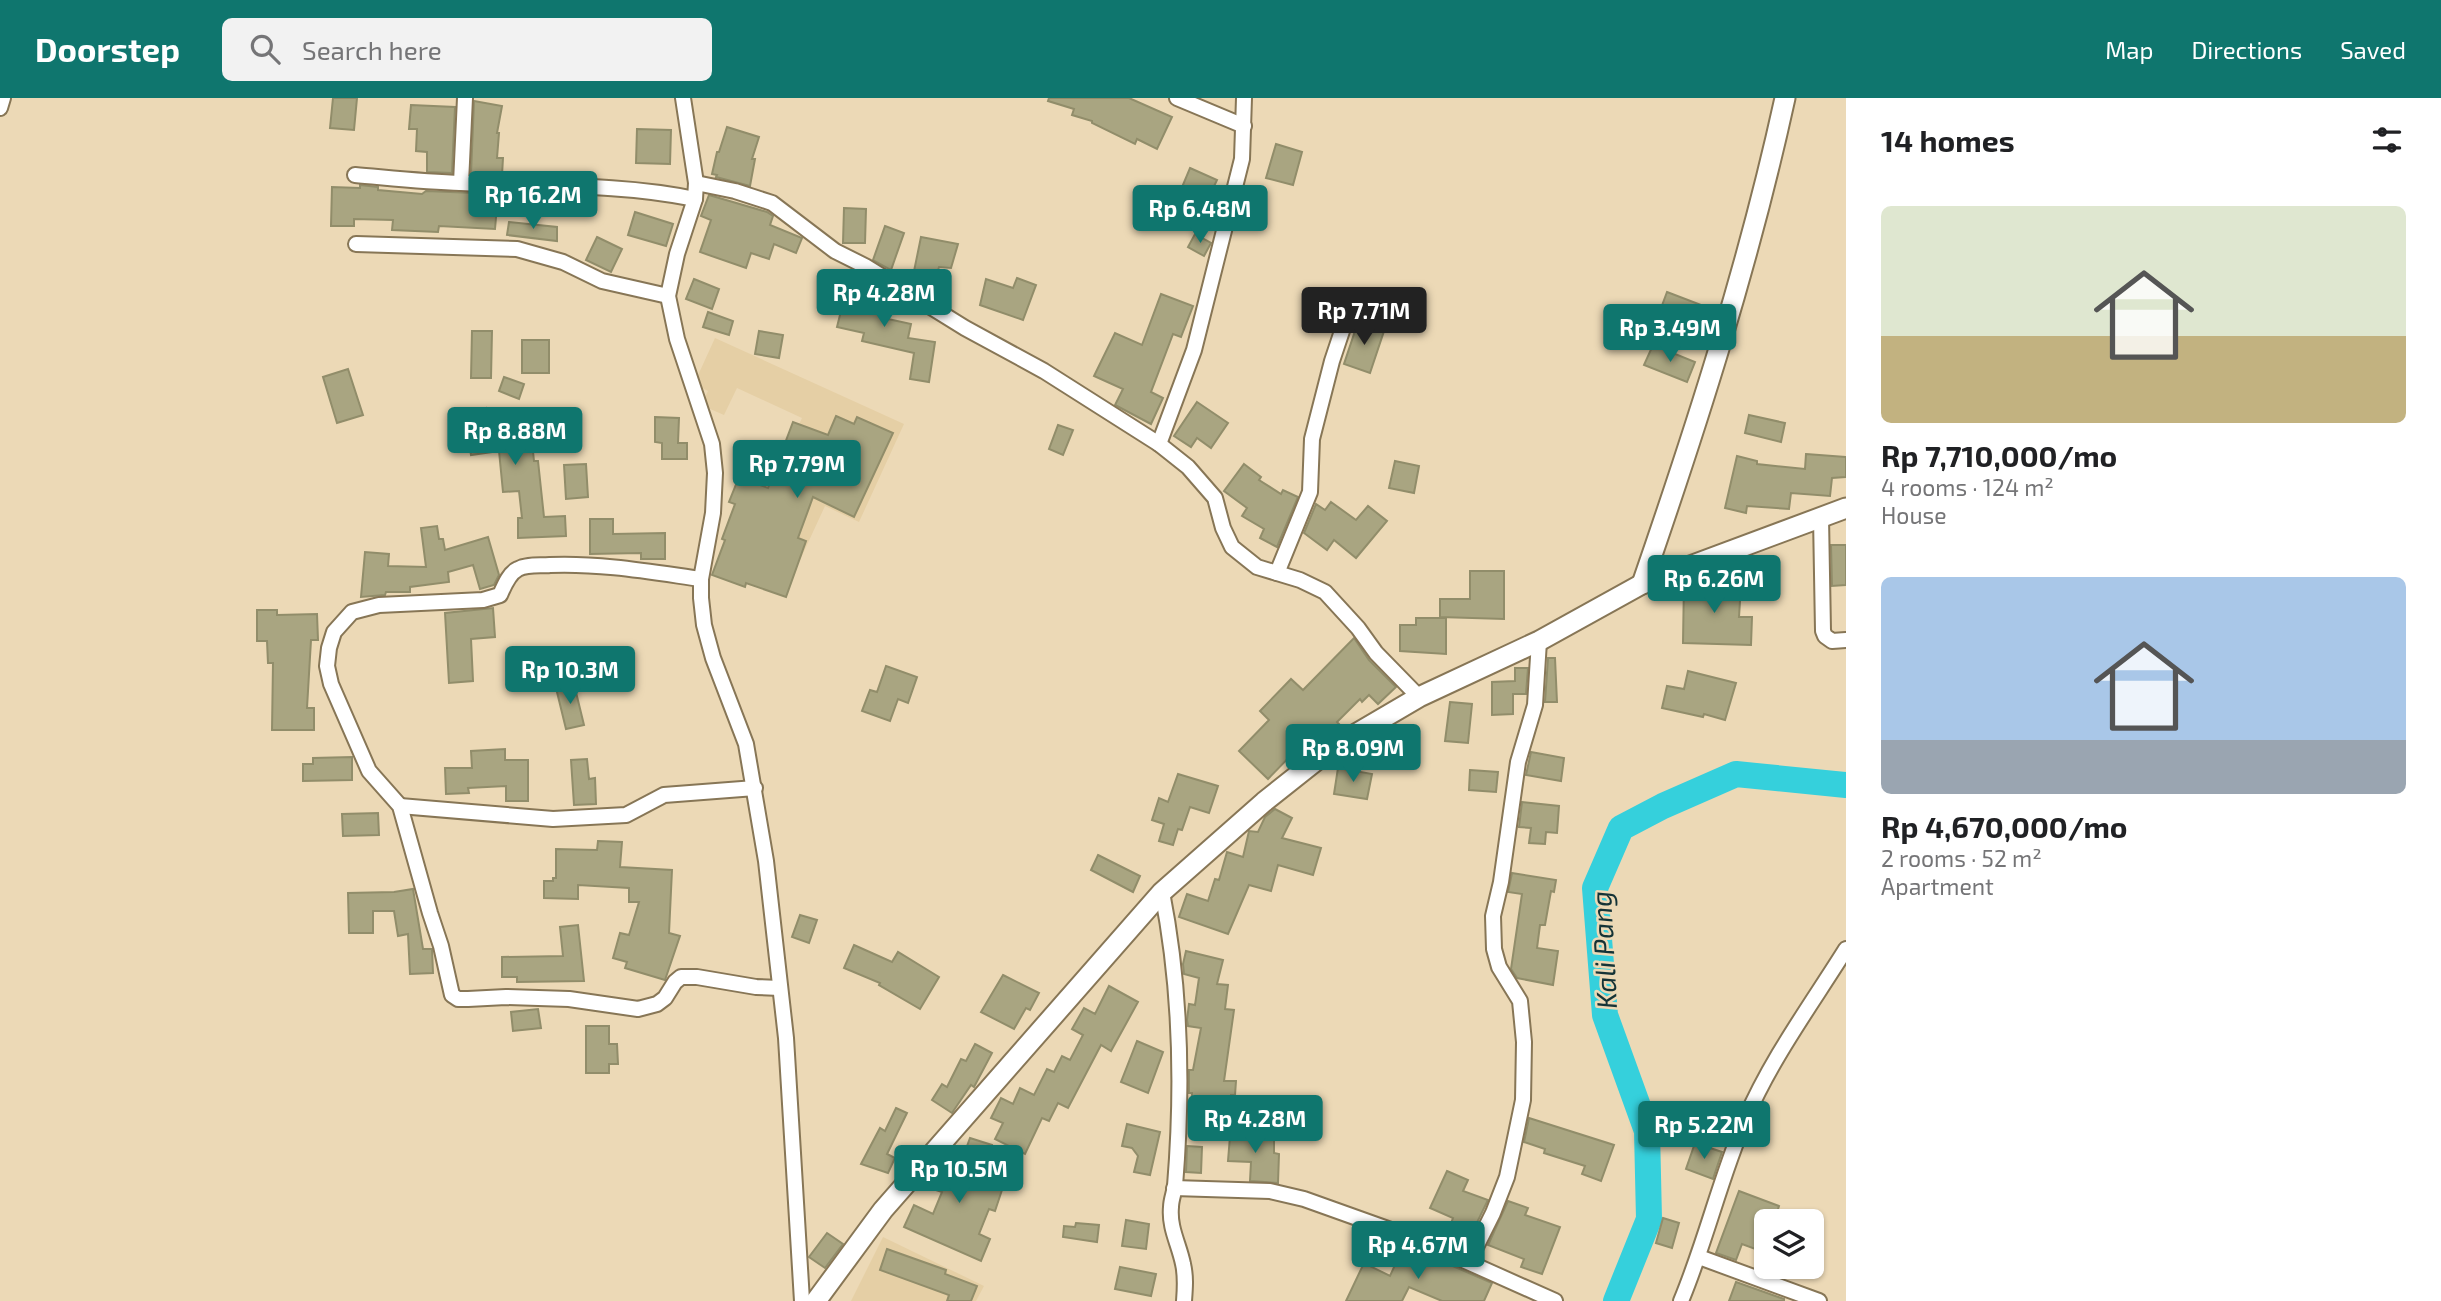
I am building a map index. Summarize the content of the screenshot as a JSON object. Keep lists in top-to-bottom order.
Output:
{
  "water": ["Kali Pang"],
  "page": {
    "header": "Doorstep",
    "search": "Search here",
    "nav": ["Map", "Directions", "Saved"],
    "heading": "14 homes",
    "price": [
      "Rp 16.2M",
      "Rp 6.48M",
      "Rp 4.28M",
      "Rp 7.71M",
      "Rp 3.49M",
      "Rp 8.88M",
      "Rp 7.79M",
      "Rp 6.26M",
      "Rp 10.3M",
      "Rp 8.09M",
      "Rp 4.28M",
      "Rp 5.22M",
      "Rp 10.5M",
      "Rp 4.67M"
    ],
    "list": [
      {
        "name": "Rp 7,710,000/mo",
        "note": "4 rooms · 124 m² · House"
      },
      {
        "name": "Rp 4,670,000/mo",
        "note": "2 rooms · 52 m² · Apartment"
      }
    ]
  }
}
